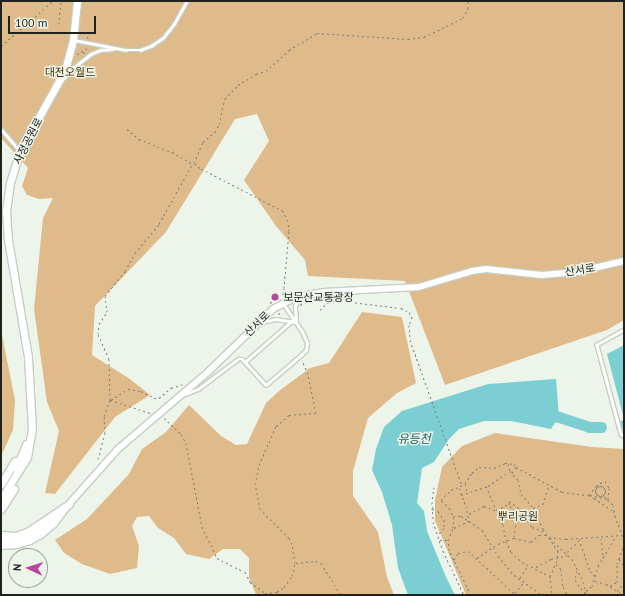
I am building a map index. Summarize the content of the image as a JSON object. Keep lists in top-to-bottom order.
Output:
{
  "streets": {
    "main road": ["사정공원로"],
    "street": ["산서로"]
  },
  "water": ["유등천"],
  "parks": ["대전오월드", "뿌리공원"],
  "places": ["보문산교통광장"],
  "scale_bar": "100 m",
  "north": "left"
}
